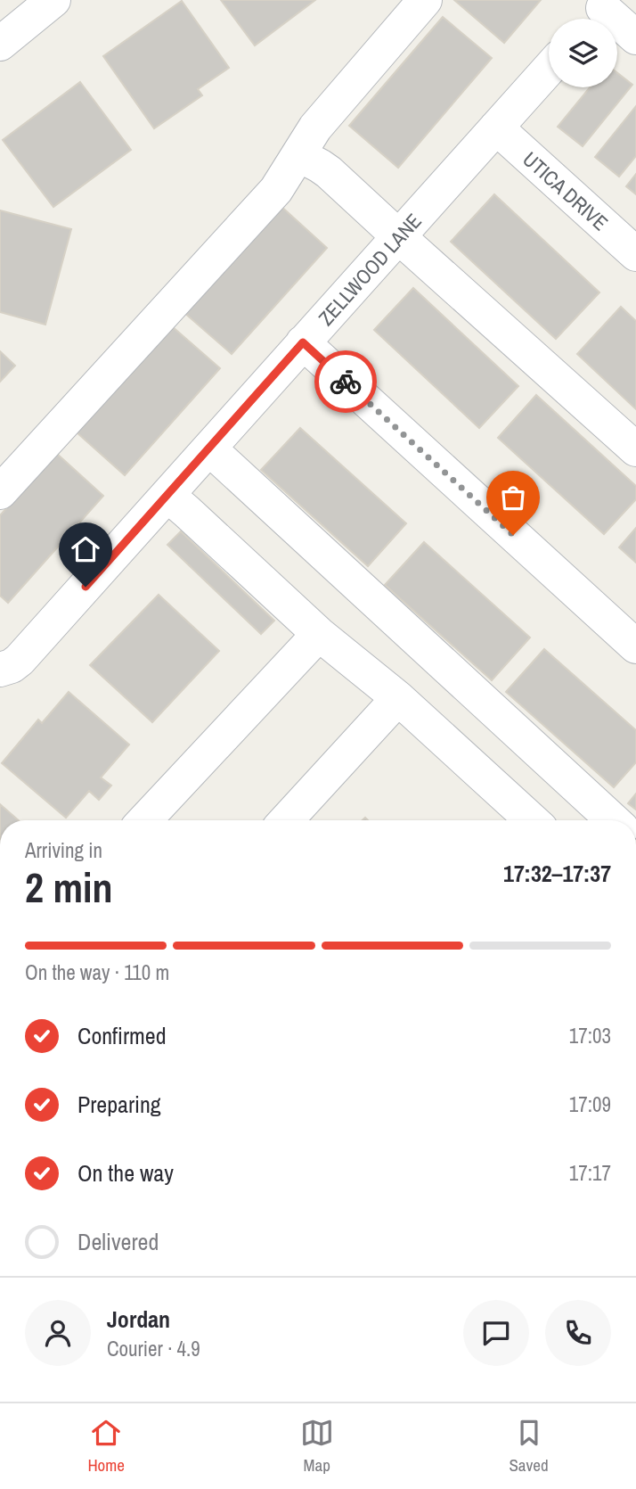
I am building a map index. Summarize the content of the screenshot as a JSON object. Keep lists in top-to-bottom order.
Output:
{
  "streets": {
    "street": ["UTICA DRIVE", "ZELLWOOD LANE"]
  },
  "crossings": [
    ["UTICA DRIVE", "ZELLWOOD LANE"]
  ],
  "page": {
    "heading": ["2 min", "Arriving in", "17:32–17:37"],
    "panel": ["Jordan", "Courier · 4.9"],
    "bar": "On the way · 110 m",
    "list": [
      ["Confirmed", "17:03"],
      ["Preparing", "17:09"],
      ["On the way", "17:17"],
      "Delivered"
    ],
    "tabs": ["Home", "Map", "Saved"]
  }
}
